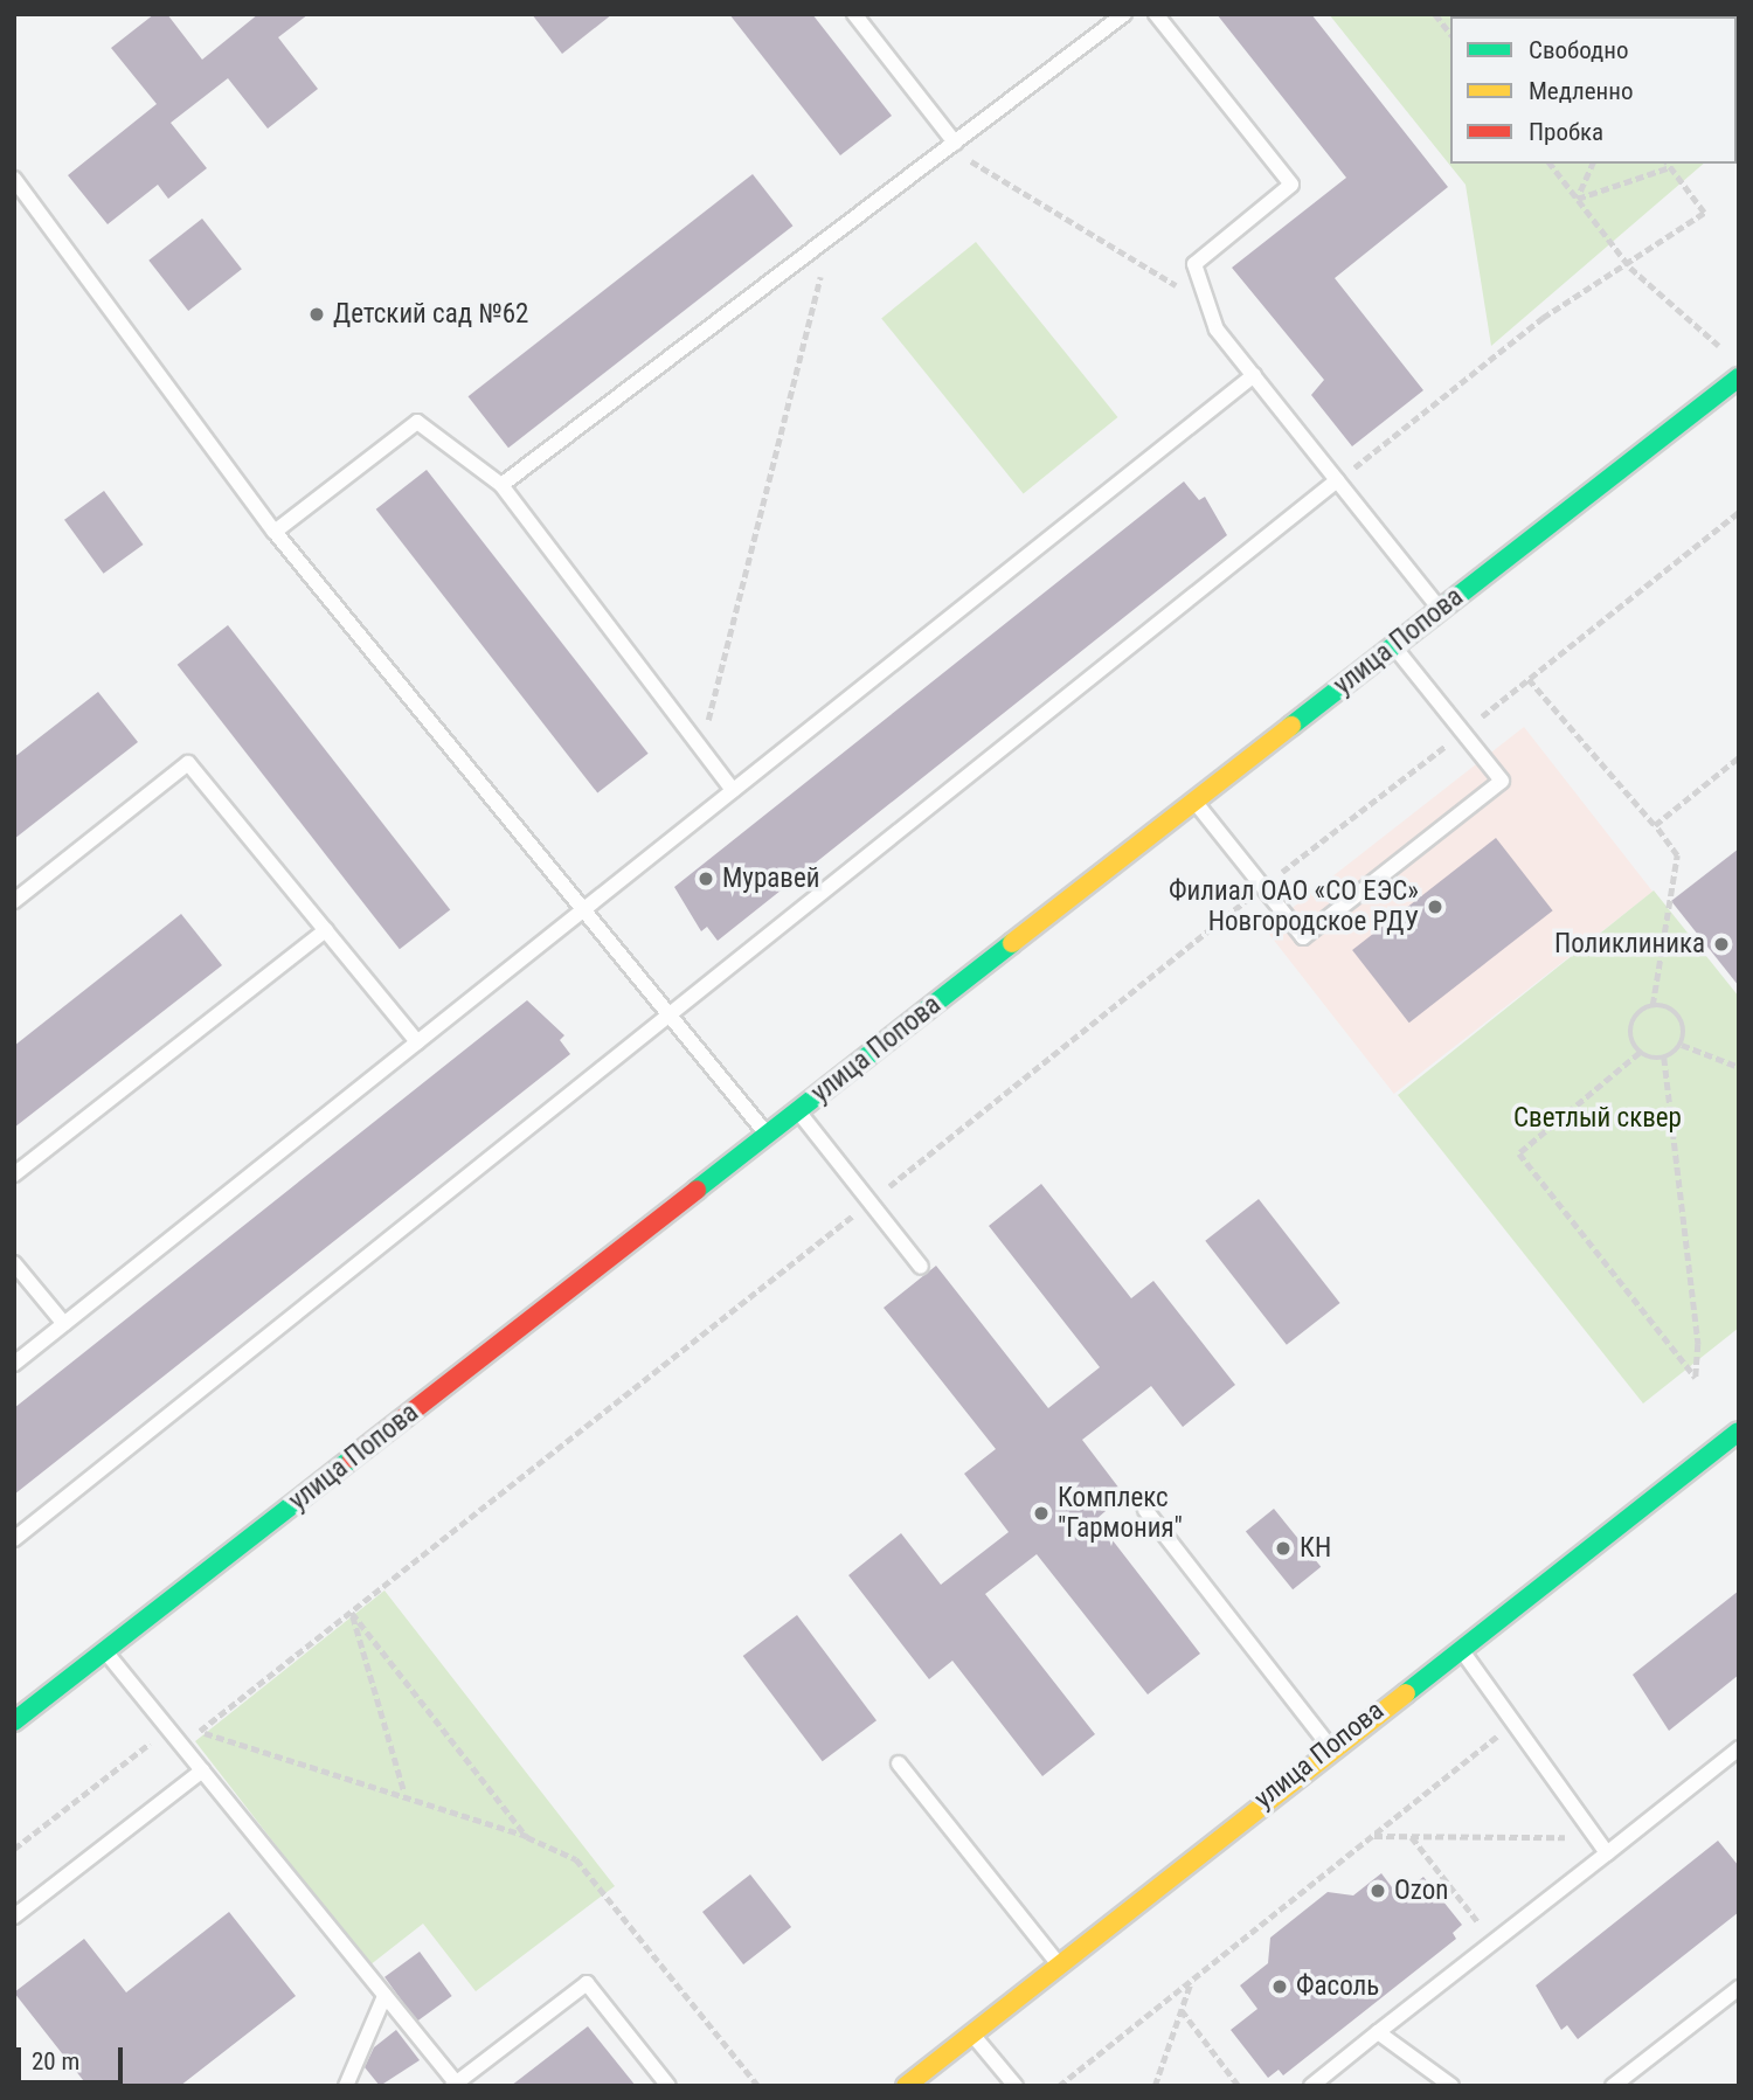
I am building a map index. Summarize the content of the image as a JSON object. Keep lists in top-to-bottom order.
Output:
{
  "streets": {
    "street": ["улица Попова"]
  },
  "parks": ["Светлый сквер"],
  "places": [
    "Детский сад №62",
    "Муравей",
    "Филиал ОАО «СО ЕЭС» Новгородское РДУ",
    "Поликлиника",
    "Комплекс \"Гармония\"",
    "КН",
    "Ozon",
    "Фасоль"
  ],
  "legend": ["Свободно", "Медленно", "Пробка"],
  "scale_bar": "20 m"
}
